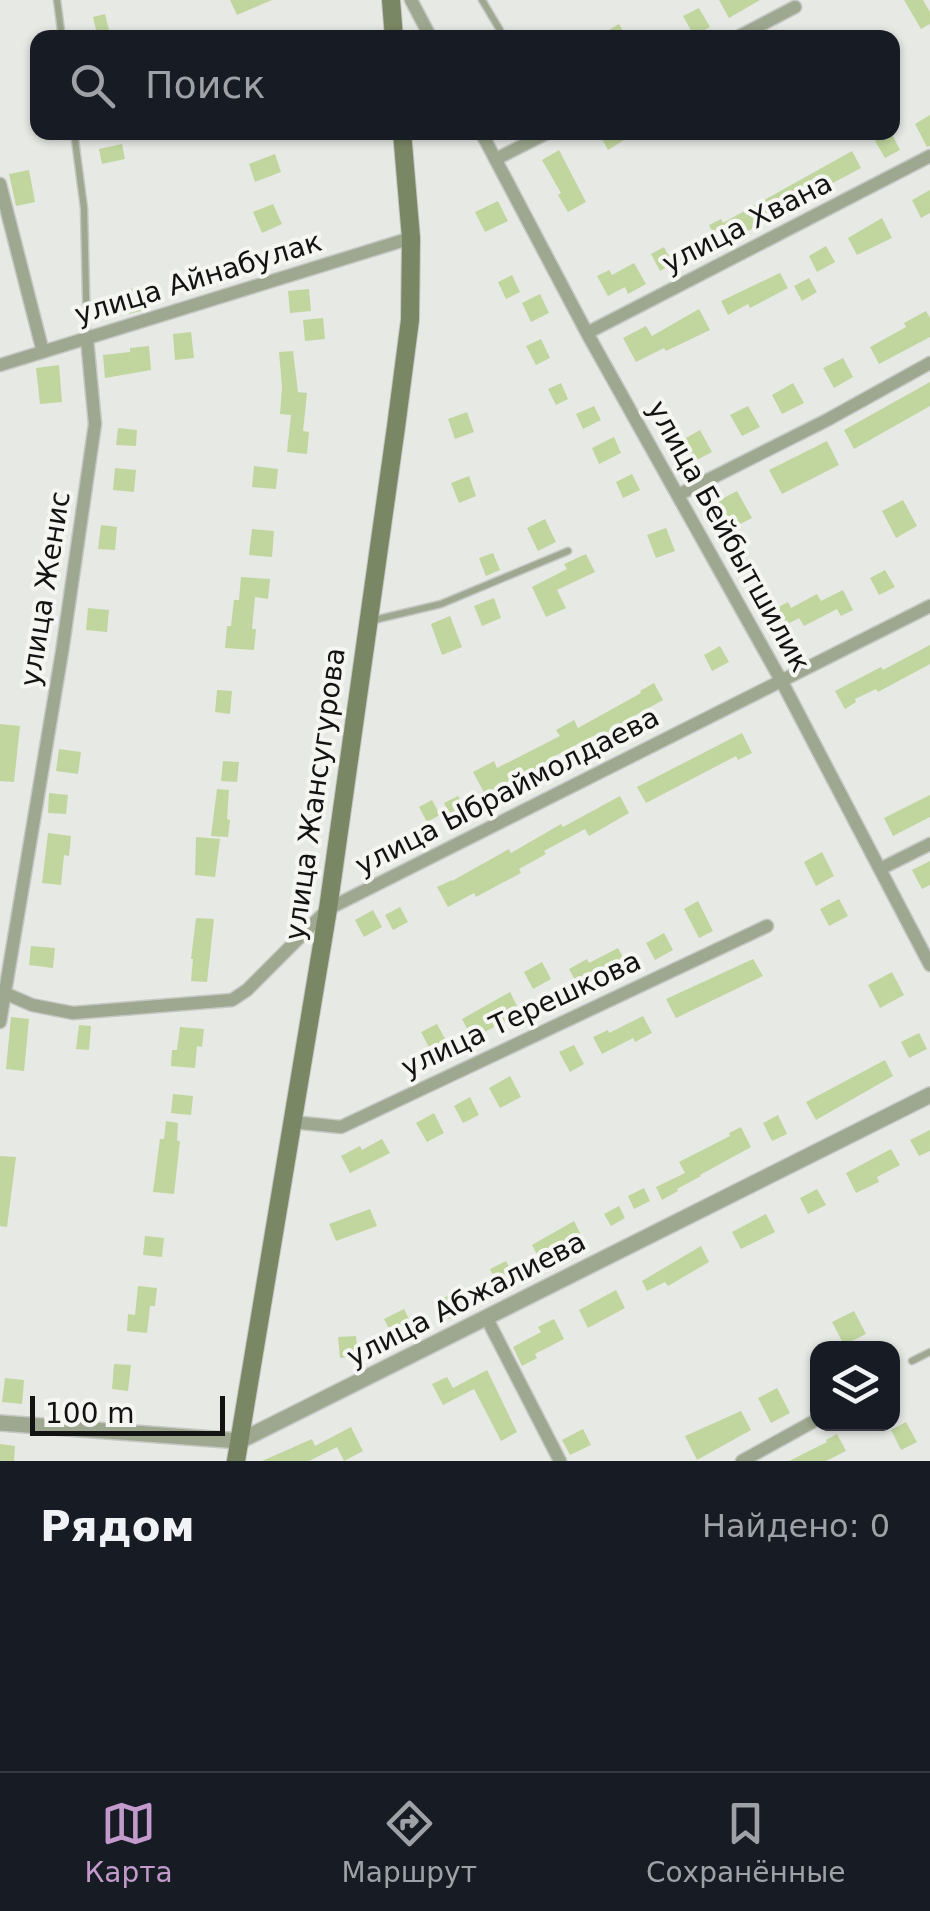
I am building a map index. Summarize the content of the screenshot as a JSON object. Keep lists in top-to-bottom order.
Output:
{
  "streets": {
    "main road": ["улица Жансугурова"],
    "street": [
      "улица Хвана",
      "улица Айнабулак",
      "улица Бейбытшилик",
      "улица Женис",
      "улица Ыбраймолдаева",
      "улица Терешкова",
      "улица Абжалиева"
    ]
  },
  "crossings": [
    ["улица Хвана", "улица Бейбытшилик"],
    ["улица Айнабулак", "улица Женис"],
    ["улица Айнабулак", "улица Жансугурова"],
    ["улица Бейбытшилик", "улица Ыбраймолдаева"],
    ["улица Женис", "улица Ыбраймолдаева"],
    ["улица Ыбраймолдаева", "улица Жансугурова"],
    ["улица Жансугурова", "улица Терешкова"],
    ["улица Жансугурова", "улица Абжалиева"]
  ],
  "scale_bar": "100 m",
  "page": {
    "search": "Поиск",
    "scale": "100 m",
    "heading": ["Рядом", "Найдено: 0"],
    "nav": ["Карта", "Маршрут", "Сохранённые"]
  }
}
